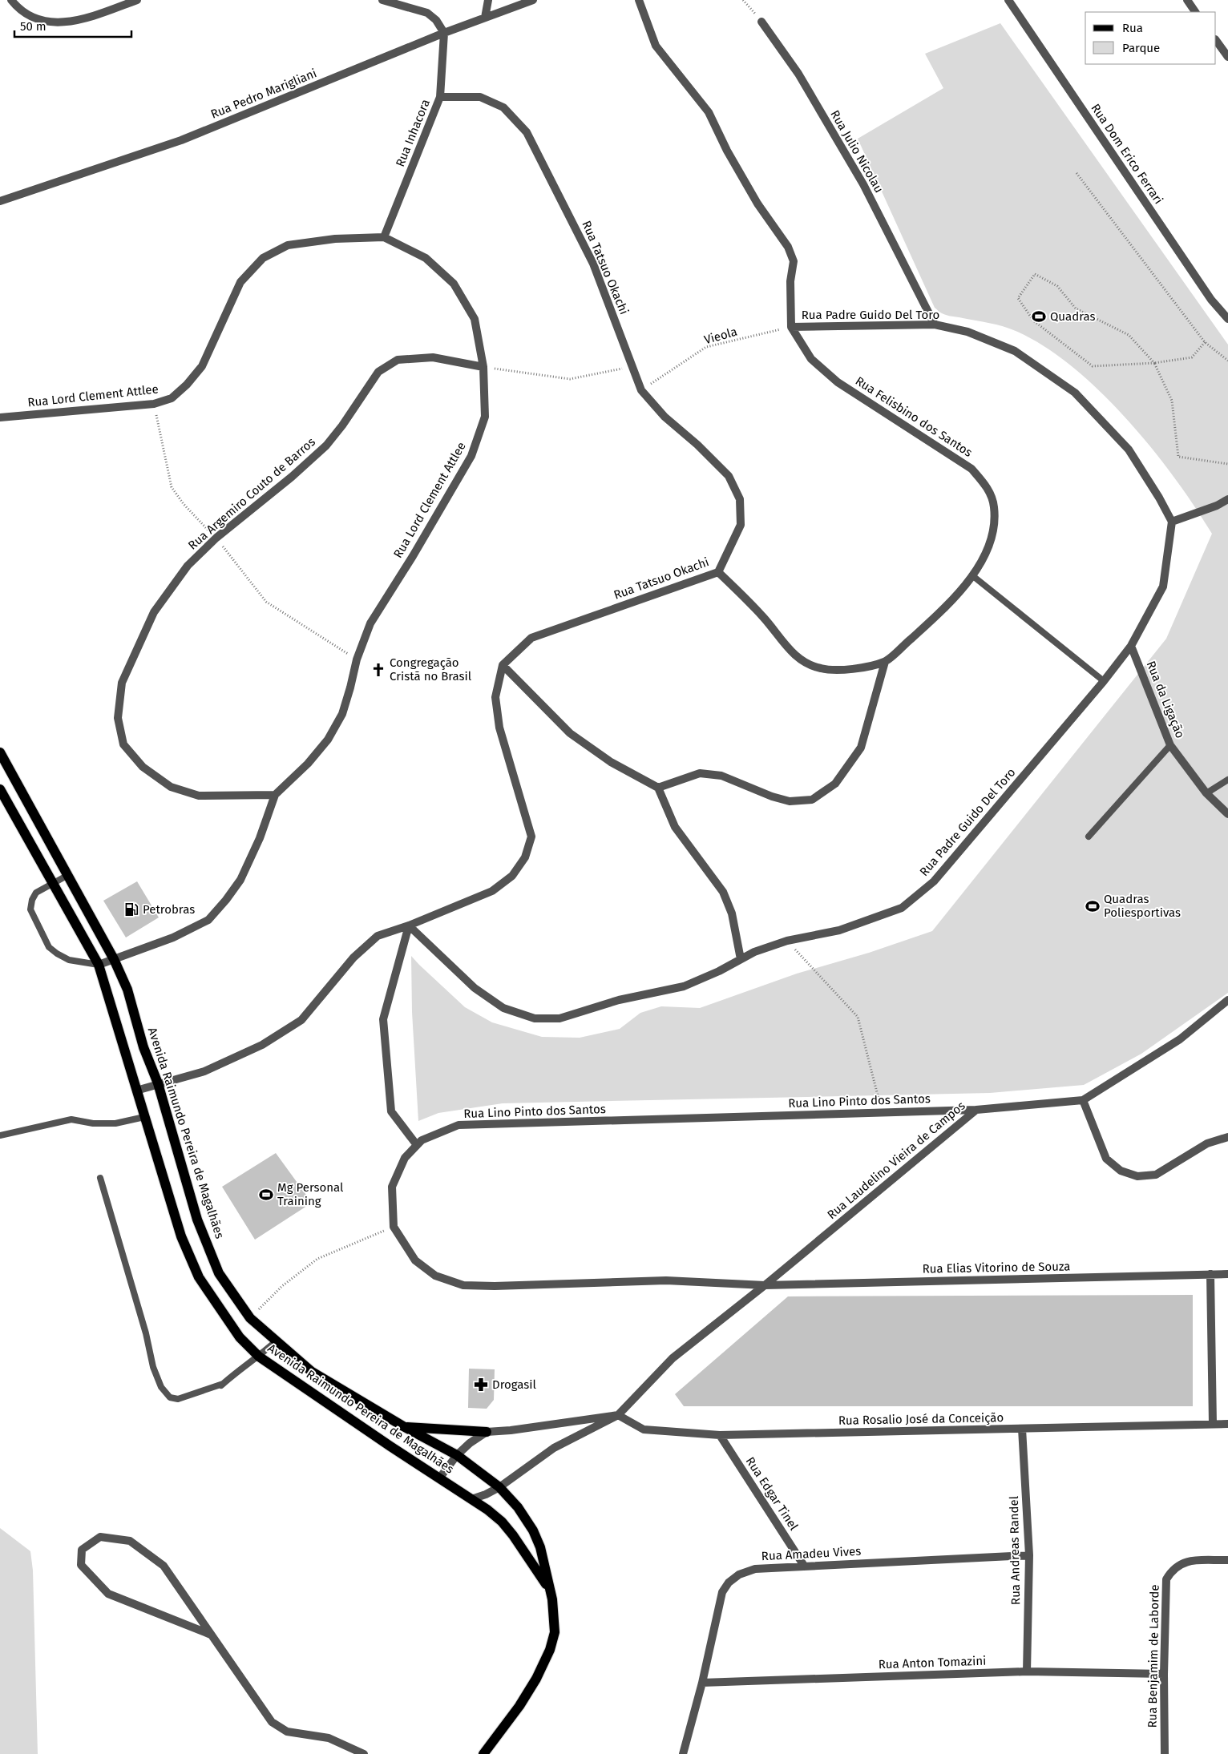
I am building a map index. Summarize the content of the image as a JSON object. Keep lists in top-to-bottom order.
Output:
{
  "streets": {
    "main road": ["Avenida Raimundo Pereira de Magalhães"],
    "street": [
      "Rua Pedro Marigliani",
      "Rua Inhacora",
      "Rua Julio Nicolau",
      "Rua Dom Erico Ferrari",
      "Rua Tatsuo Okachi",
      "Rua Padre Guido Del Toro",
      "Rua Lord Clement Attlee",
      "Rua Felisbino dos Santos",
      "Rua Argemiro Couto de Barros",
      "Rua da Ligação",
      "Rua Lino Pinto dos Santos",
      "Rua Laudelino Vieira de Campos",
      "Rua Elias Vitorino de Souza",
      "Rua Rosalio José da Conceição",
      "Rua Edgar Tinel",
      "Rua Andreas Randel",
      "Rua Amadeu Vives",
      "Rua Benjamim de Laborde",
      "Rua Anton Tomazini"
    ],
    "path": ["Vieola"]
  },
  "crossings": [
    ["Rua Pedro Marigliani", "Rua Inhacora"],
    ["Rua Inhacora", "Rua Tatsuo Okachi"],
    ["Rua Inhacora", "Rua Lord Clement Attlee"],
    ["Rua Julio Nicolau", "Rua Padre Guido Del Toro"],
    ["Rua Tatsuo Okachi", "Vieola"],
    ["Rua Tatsuo Okachi", "Rua Felisbino dos Santos"],
    ["Rua Padre Guido Del Toro", "Vieola"],
    ["Rua Padre Guido Del Toro", "Rua Felisbino dos Santos"],
    ["Rua Padre Guido Del Toro", "Rua da Ligação"],
    ["Vieola", "Rua Felisbino dos Santos"],
    ["Rua Lord Clement Attlee", "Rua Argemiro Couto de Barros"],
    ["Rua Lord Clement Attlee", "Avenida Raimundo Pereira de Magalhães"],
    ["Rua Lino Pinto dos Santos", "Rua Laudelino Vieira de Campos"],
    ["Rua Laudelino Vieira de Campos", "Rua Elias Vitorino de Souza"],
    ["Rua Laudelino Vieira de Campos", "Rua Rosalio José da Conceição"],
    ["Rua Rosalio José da Conceição", "Rua Edgar Tinel"],
    ["Rua Rosalio José da Conceição", "Rua Andreas Randel"],
    ["Rua Edgar Tinel", "Rua Amadeu Vives"],
    ["Rua Andreas Randel", "Rua Amadeu Vives"],
    ["Rua Andreas Randel", "Rua Anton Tomazini"],
    ["Rua Amadeu Vives", "Rua Anton Tomazini"],
    ["Rua Benjamim de Laborde", "Rua Anton Tomazini"]
  ],
  "places": {
    "sports": ["Quadras", "Quadras Poliesportivas", "Mg Personal Training"],
    "church": ["Congregação Cristã no Brasil"],
    "fuel station": ["Petrobras"],
    "pharmacy": ["Drogasil"]
  },
  "legend": ["Rua", "Parque"],
  "scale_bar": "50 m"
}
